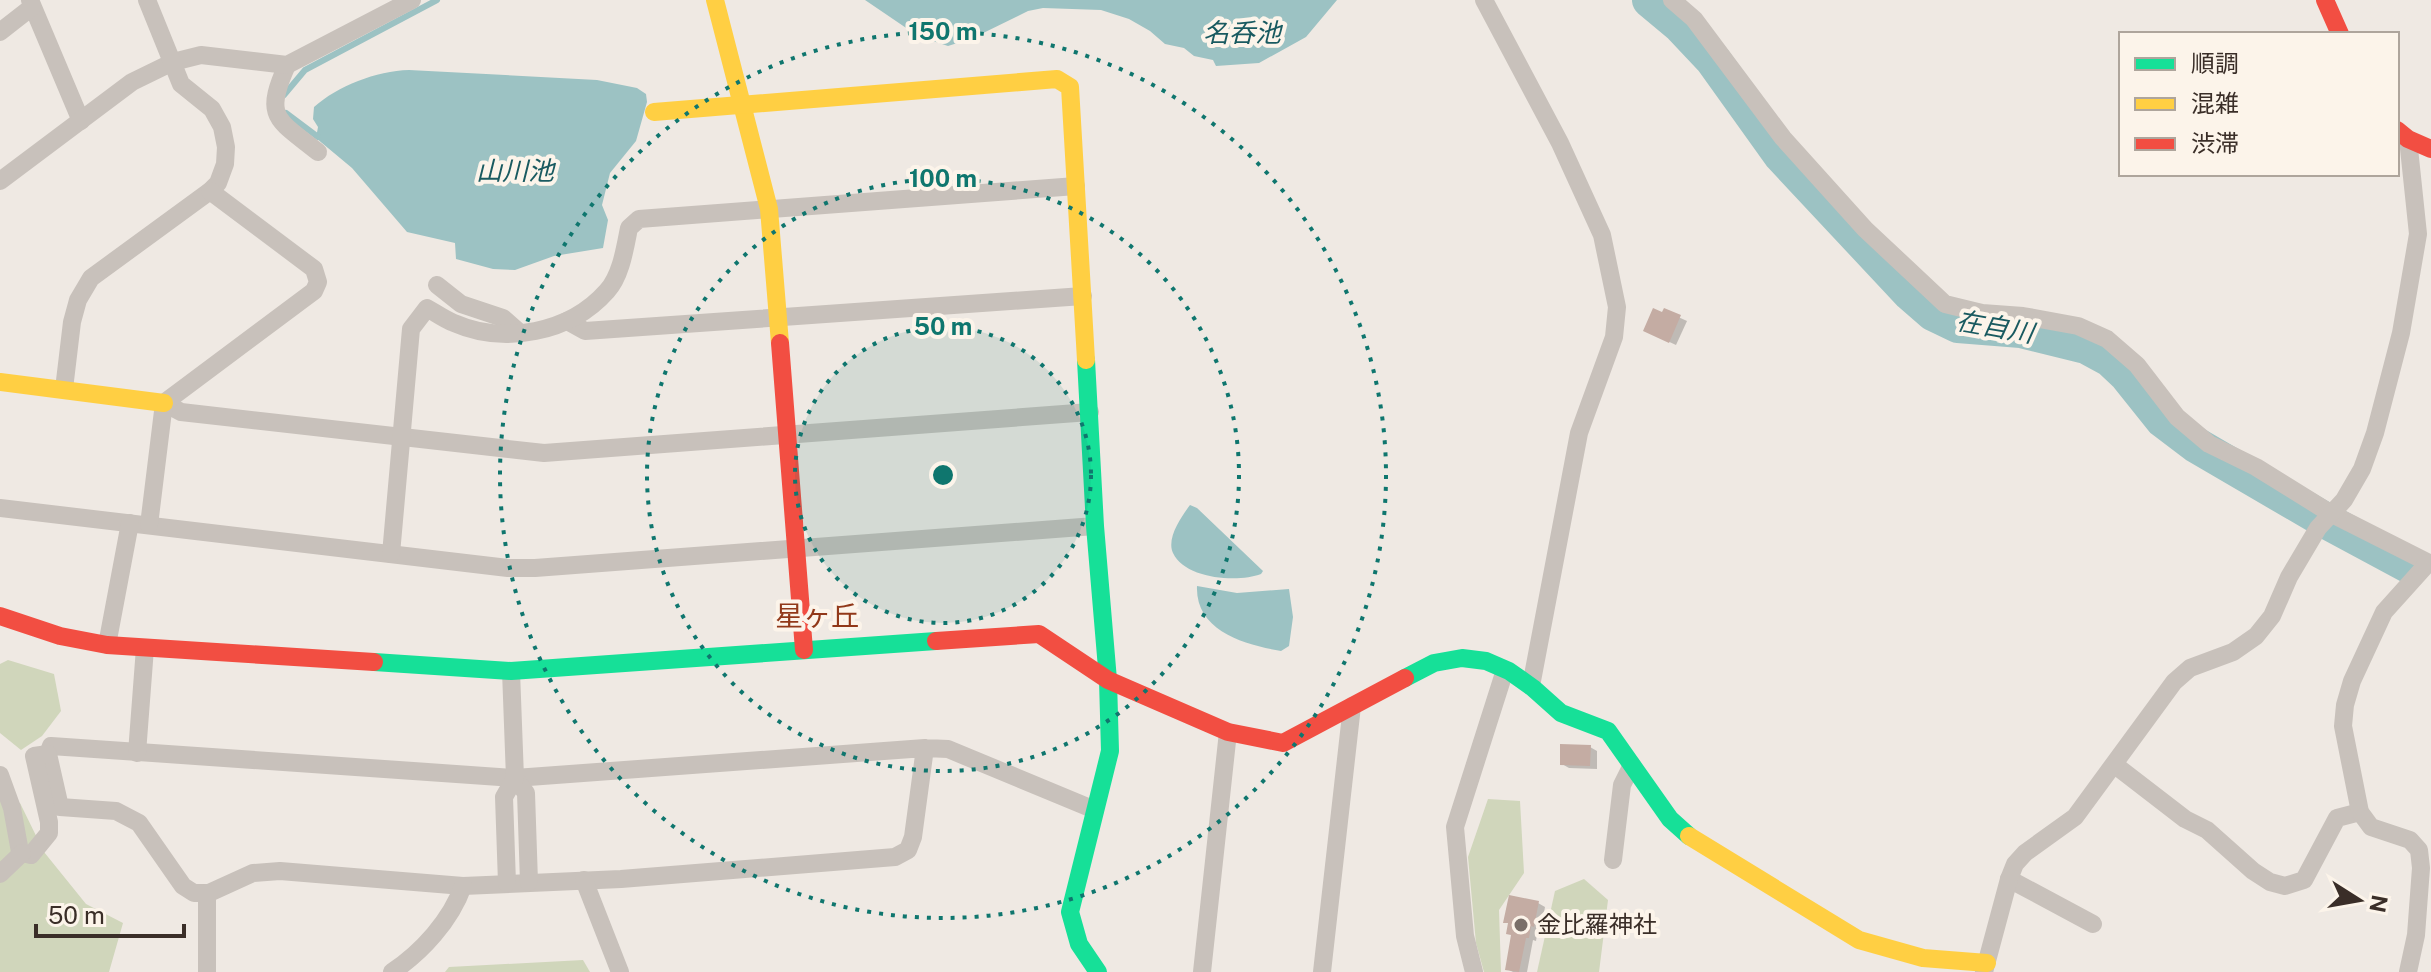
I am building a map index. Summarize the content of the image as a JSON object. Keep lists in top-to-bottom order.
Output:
{
  "districts": ["星ヶ丘"],
  "water": ["名呑池", "山川池", "在自川"],
  "places": ["金比羅神社"],
  "legend": ["順調", "混雑", "渋滞"],
  "scale_bar": "50 m",
  "north": "right",
  "rings": ["150 m", "100 m", "50 m"]
}
